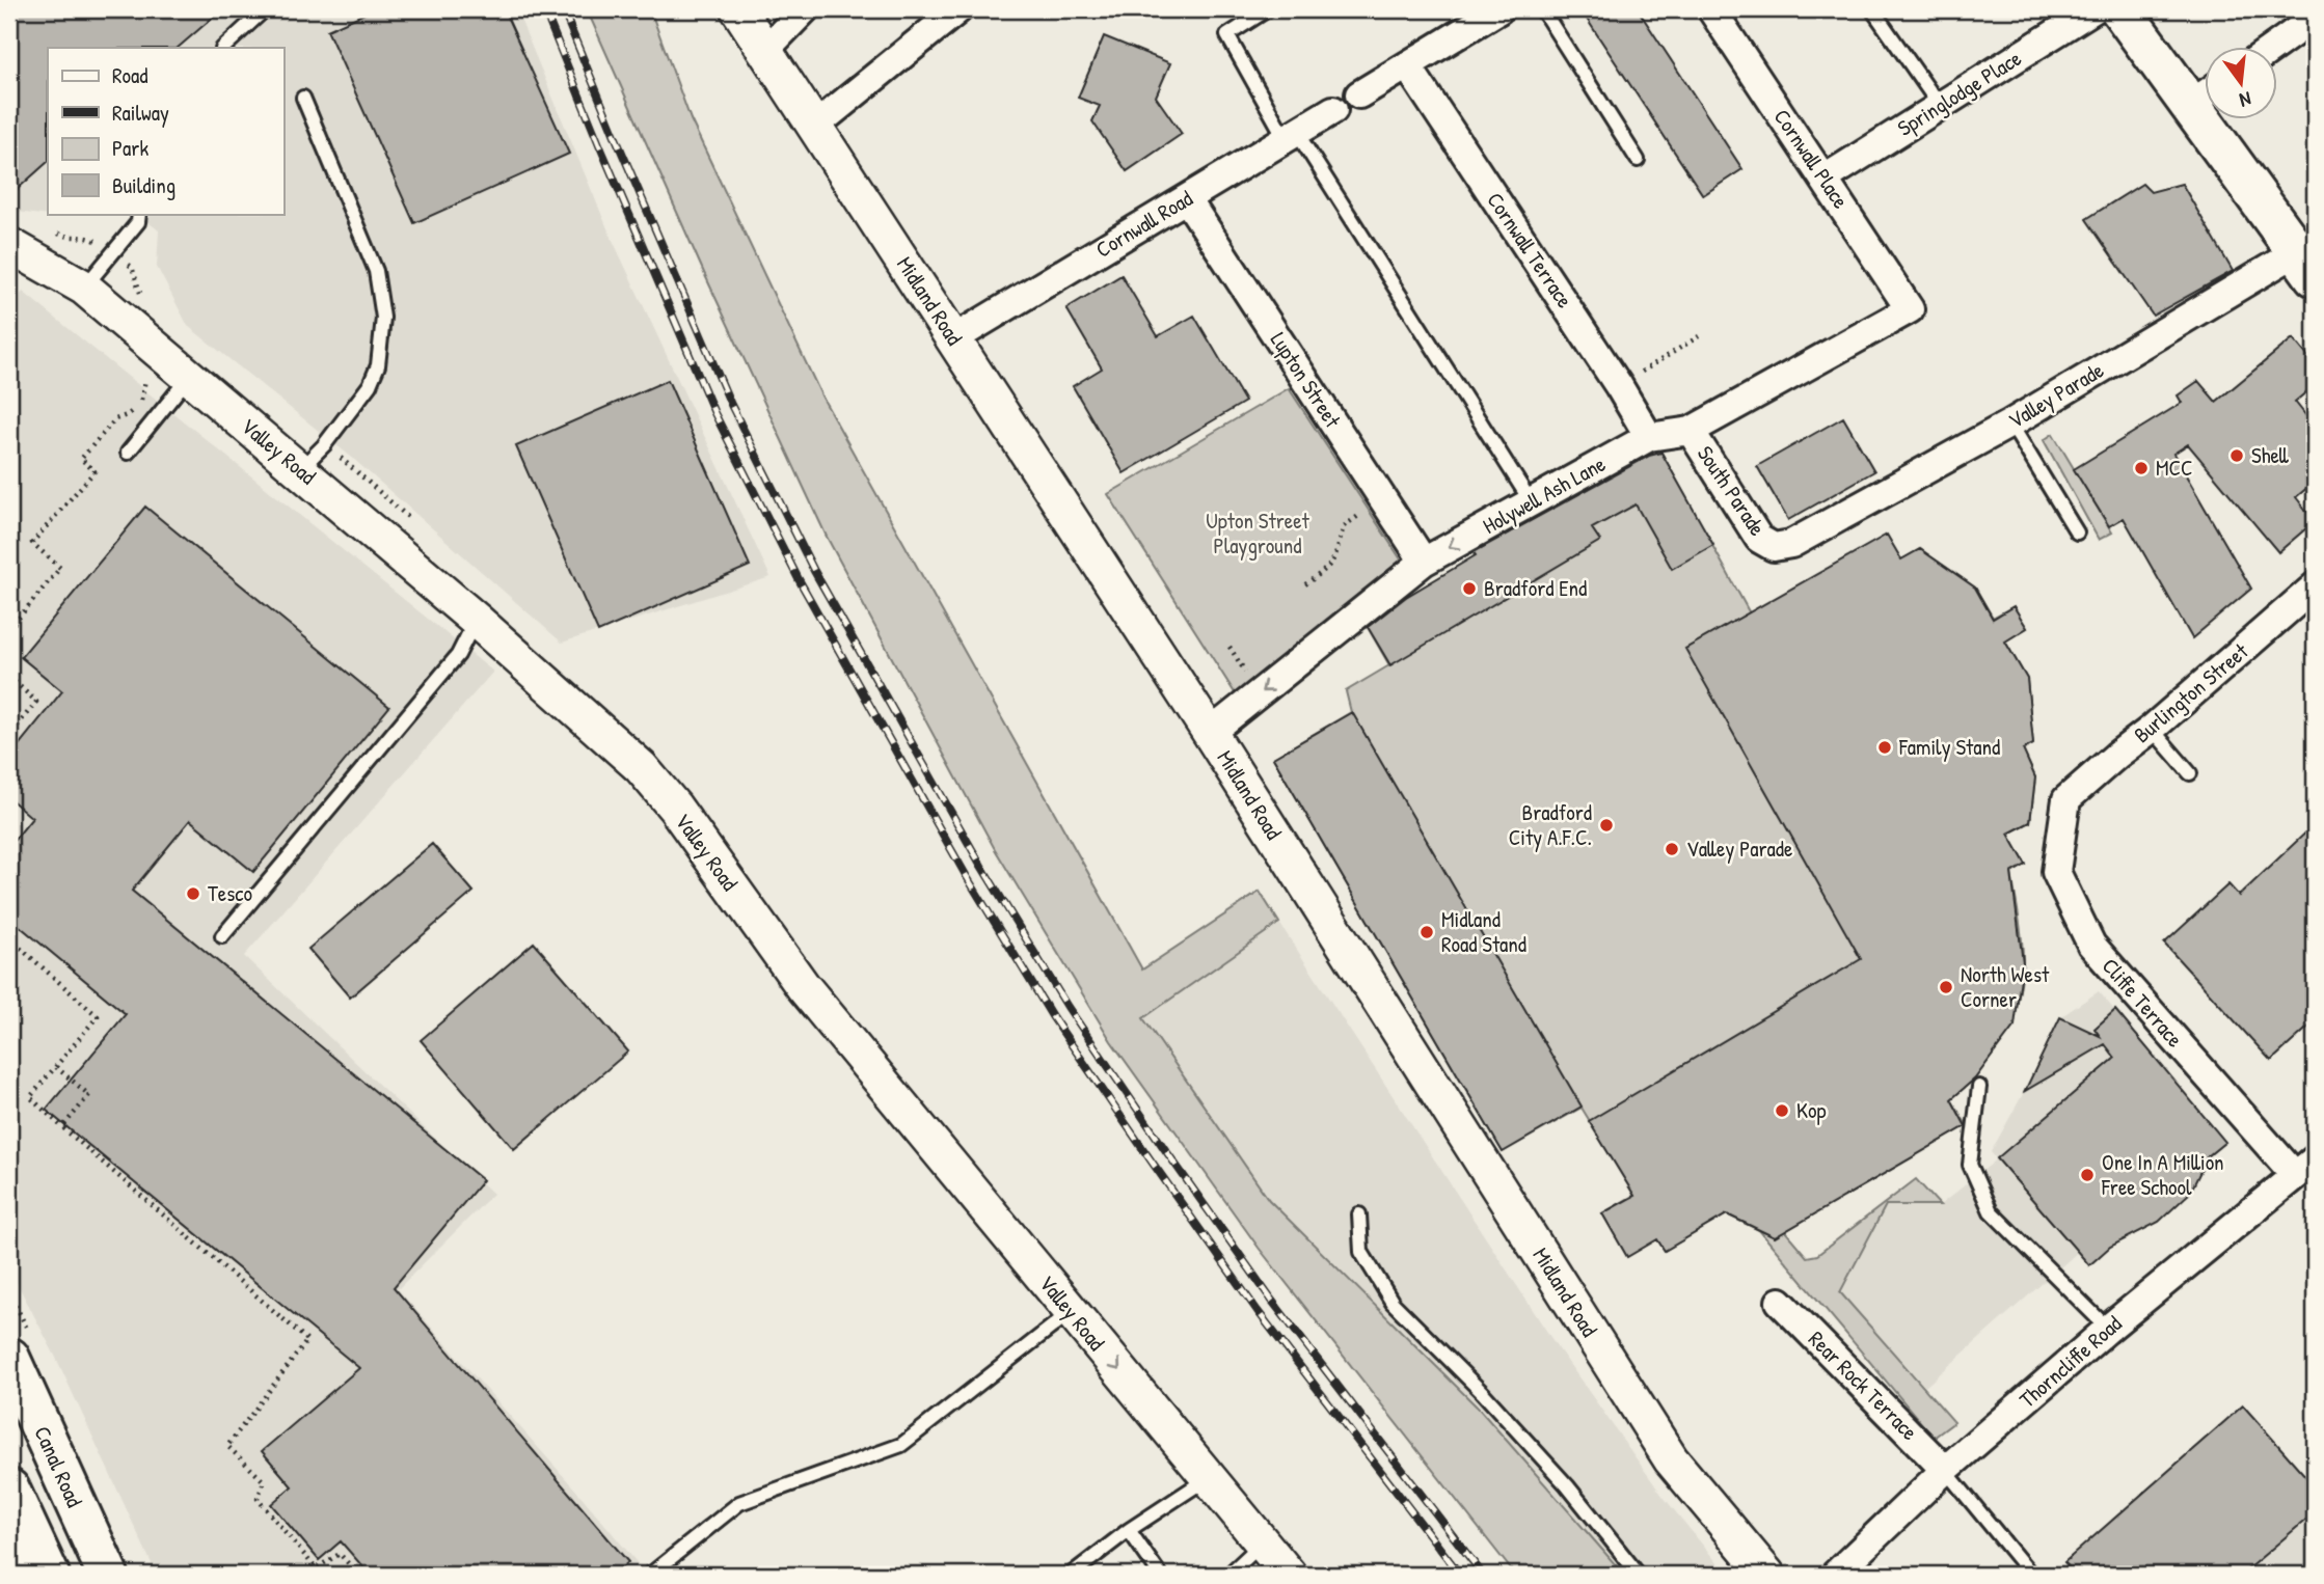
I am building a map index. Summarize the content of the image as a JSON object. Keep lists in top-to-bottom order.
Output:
{
  "streets": {
    "main road": ["Canal Road"],
    "street": [
      "Springlodge Place",
      "Cornwall Place",
      "Cornwall Road",
      "Cornwall Terrace",
      "Midland Road",
      "Lupton Street",
      "Valley Parade",
      "Valley Road",
      "South Parade",
      "Holywell Ash Lane",
      "Burlington Street",
      "Cliffe Terrace",
      "Thorncliffe Road",
      "Rear Rock Terrace"
    ]
  },
  "crossings": [
    ["Springlodge Place", "Cornwall Place"],
    ["Cornwall Place", "Holywell Ash Lane"],
    ["Cornwall Road", "Midland Road"],
    ["Cornwall Road", "Lupton Street"],
    ["Cornwall Terrace", "Holywell Ash Lane"],
    ["Midland Road", "Holywell Ash Lane"],
    ["Lupton Street", "Holywell Ash Lane"],
    ["Valley Parade", "South Parade"],
    ["South Parade", "Holywell Ash Lane"],
    ["Burlington Street", "Cliffe Terrace"],
    ["Cliffe Terrace", "Thorncliffe Road"],
    ["Thorncliffe Road", "Rear Rock Terrace"]
  ],
  "one_way": ["Holywell Ash Lane"],
  "parks": ["Upton Street Playground"],
  "places": [
    "Shell",
    "MCC",
    "Bradford End",
    "Family Stand",
    "Bradford City A.F.C.",
    "Valley Parade",
    "Tesco",
    "Midland Road Stand",
    "North West Corner",
    "Kop",
    "One In A Million Free School"
  ],
  "legend": [
    "Road",
    "Railway",
    "Park",
    "Building"
  ],
  "north": "bottom"
}
